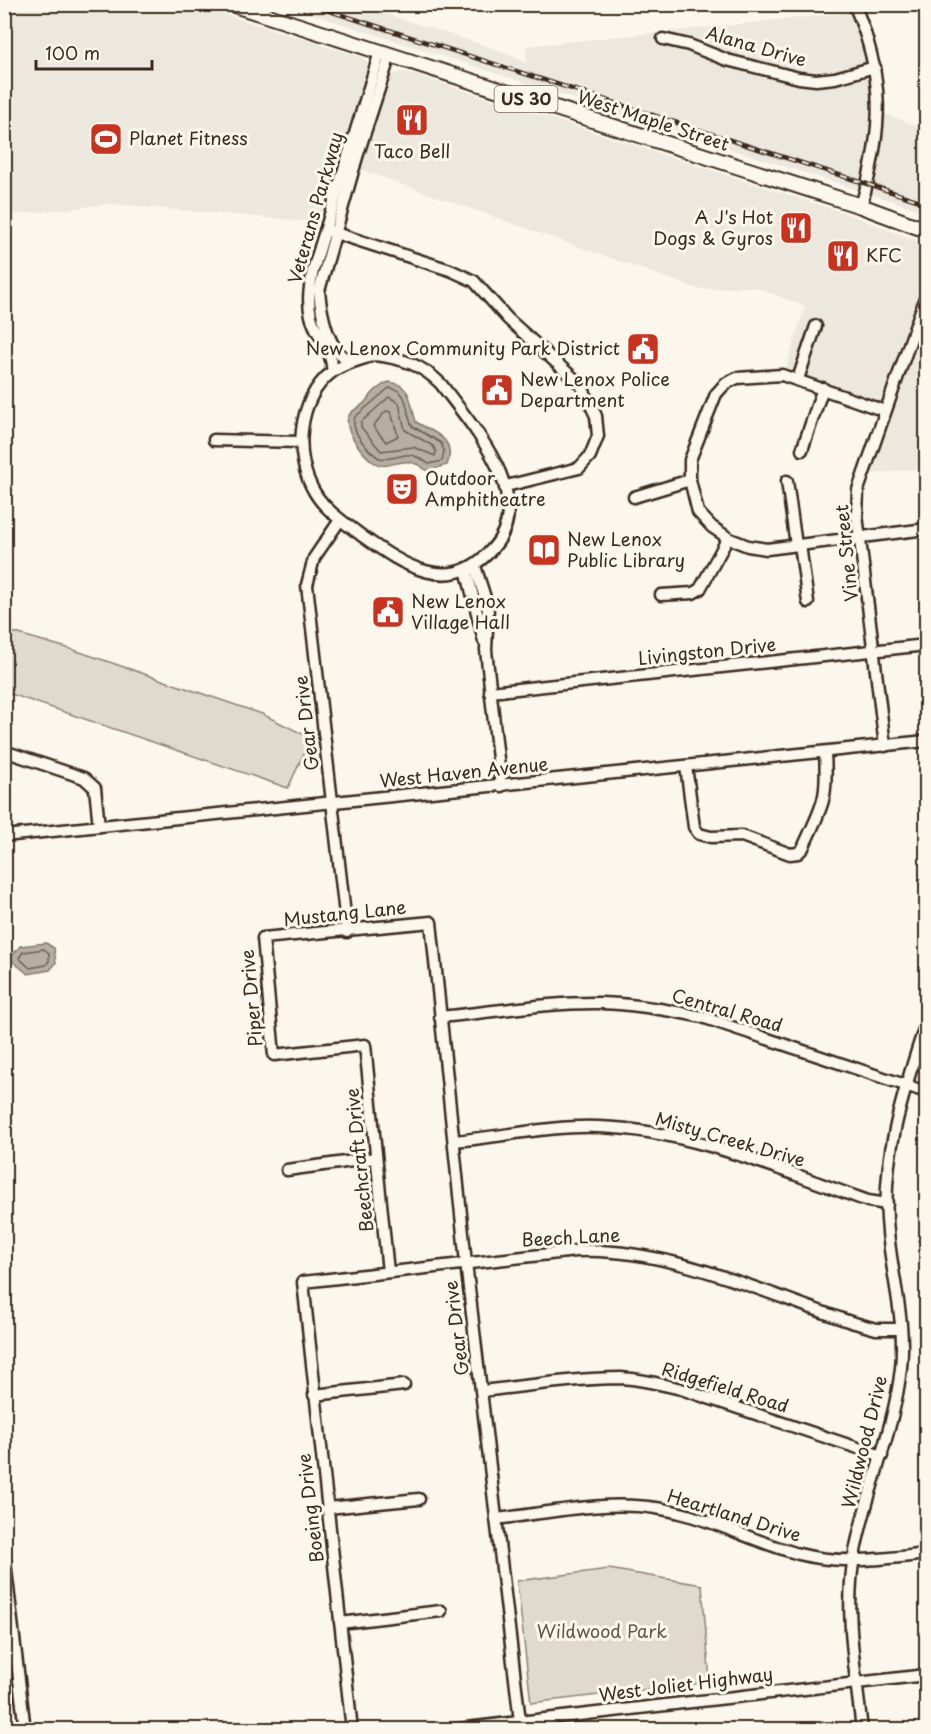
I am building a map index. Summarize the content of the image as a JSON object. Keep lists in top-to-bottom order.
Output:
{
  "streets": {
    "main road": ["US 30", "West Maple Street"],
    "street": [
      "Alana Drive",
      "Veterans Parkway",
      "Vine Street",
      "Livingston Drive",
      "Gear Drive",
      "West Haven Avenue",
      "Mustang Lane",
      "Piper Drive",
      "Central Road",
      "Misty Creek Drive",
      "Beechcraft Drive",
      "Beech Lane",
      "Ridgefield Road",
      "Wildwood Drive",
      "Boeing Drive",
      "Heartland Drive",
      "West Joliet Highway"
    ]
  },
  "crossings": [
    ["West Maple Street", "Veterans Parkway"],
    ["Veterans Parkway", "Gear Drive"],
    ["Vine Street", "Livingston Drive"],
    ["Vine Street", "West Haven Avenue"],
    ["Gear Drive", "West Haven Avenue"],
    ["Gear Drive", "Mustang Lane"],
    ["Gear Drive", "Central Road"],
    ["Gear Drive", "Misty Creek Drive"],
    ["Gear Drive", "Beech Lane"],
    ["Gear Drive", "Ridgefield Road"],
    ["Gear Drive", "Heartland Drive"],
    ["Gear Drive", "West Joliet Highway"],
    ["Mustang Lane", "Piper Drive"],
    ["Piper Drive", "Beechcraft Drive"],
    ["Central Road", "Wildwood Drive"],
    ["Misty Creek Drive", "Wildwood Drive"],
    ["Beechcraft Drive", "Beech Lane"],
    ["Beech Lane", "Wildwood Drive"],
    ["Beech Lane", "Boeing Drive"],
    ["Ridgefield Road", "Wildwood Drive"],
    ["Wildwood Drive", "Heartland Drive"],
    ["Wildwood Drive", "West Joliet Highway"]
  ],
  "parks": ["Wildwood Park"],
  "places": {
    "restaurant": ["Taco Bell", "A J's Hot Dogs & Gyros", "KFC"],
    "sports": ["Planet Fitness"],
    "public building": ["New Lenox Community Park District", "New Lenox Police Department", "New Lenox Village Hall"],
    "theatre": ["Outdoor Amphitheatre"],
    "library": ["New Lenox Public Library"]
  },
  "scale_bar": "100 m"
}
